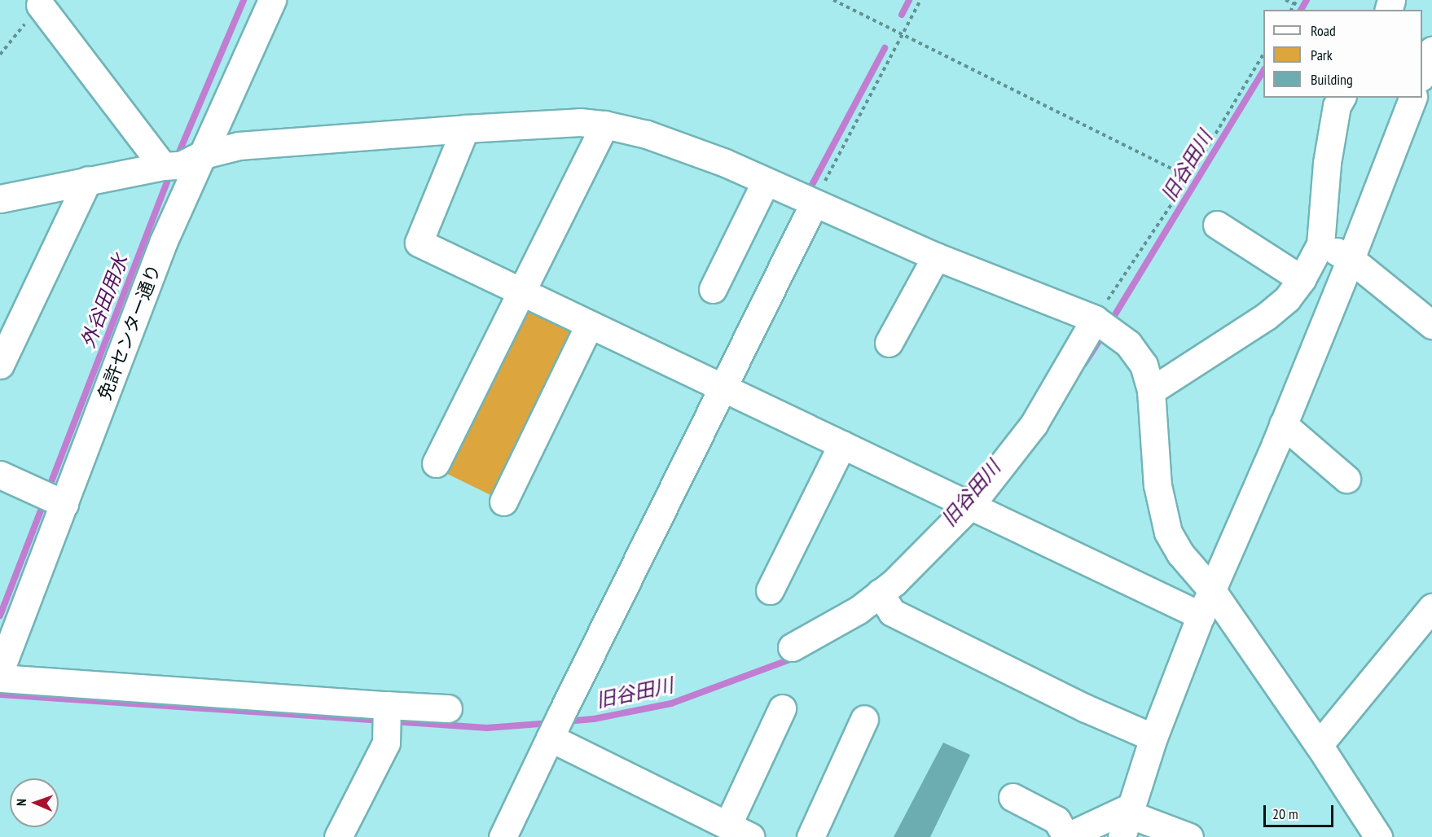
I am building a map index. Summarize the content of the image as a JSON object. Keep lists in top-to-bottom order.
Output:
{
  "streets": {
    "street": ["免許センター通り"]
  },
  "water": ["旧谷田川", "外谷田用水"],
  "legend": ["Road", "Park", "Building"],
  "scale_bar": "20 m",
  "north": "left"
}
